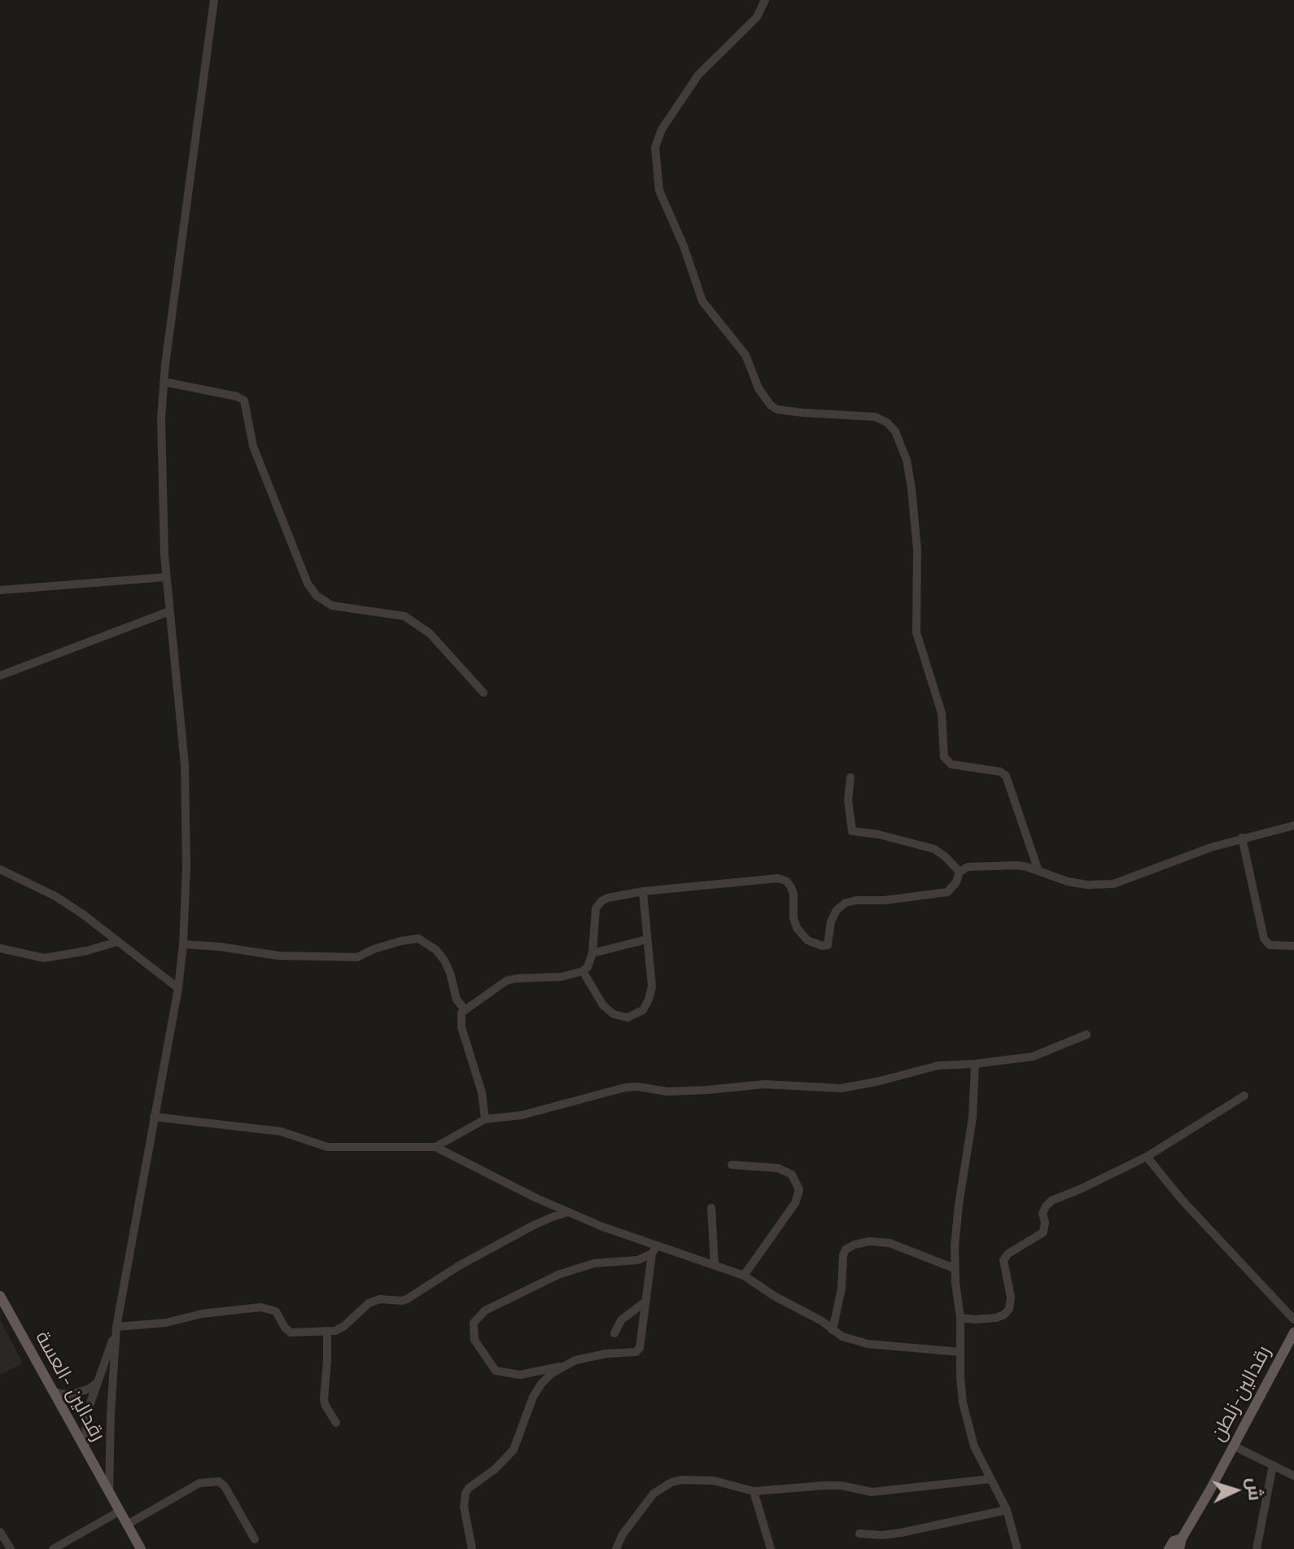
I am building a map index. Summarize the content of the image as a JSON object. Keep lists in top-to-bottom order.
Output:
{
  "streets": {
    "main road": ["رقدالين -العسة", "رقدالين-زلطن"]
  },
  "north": "right"
}
